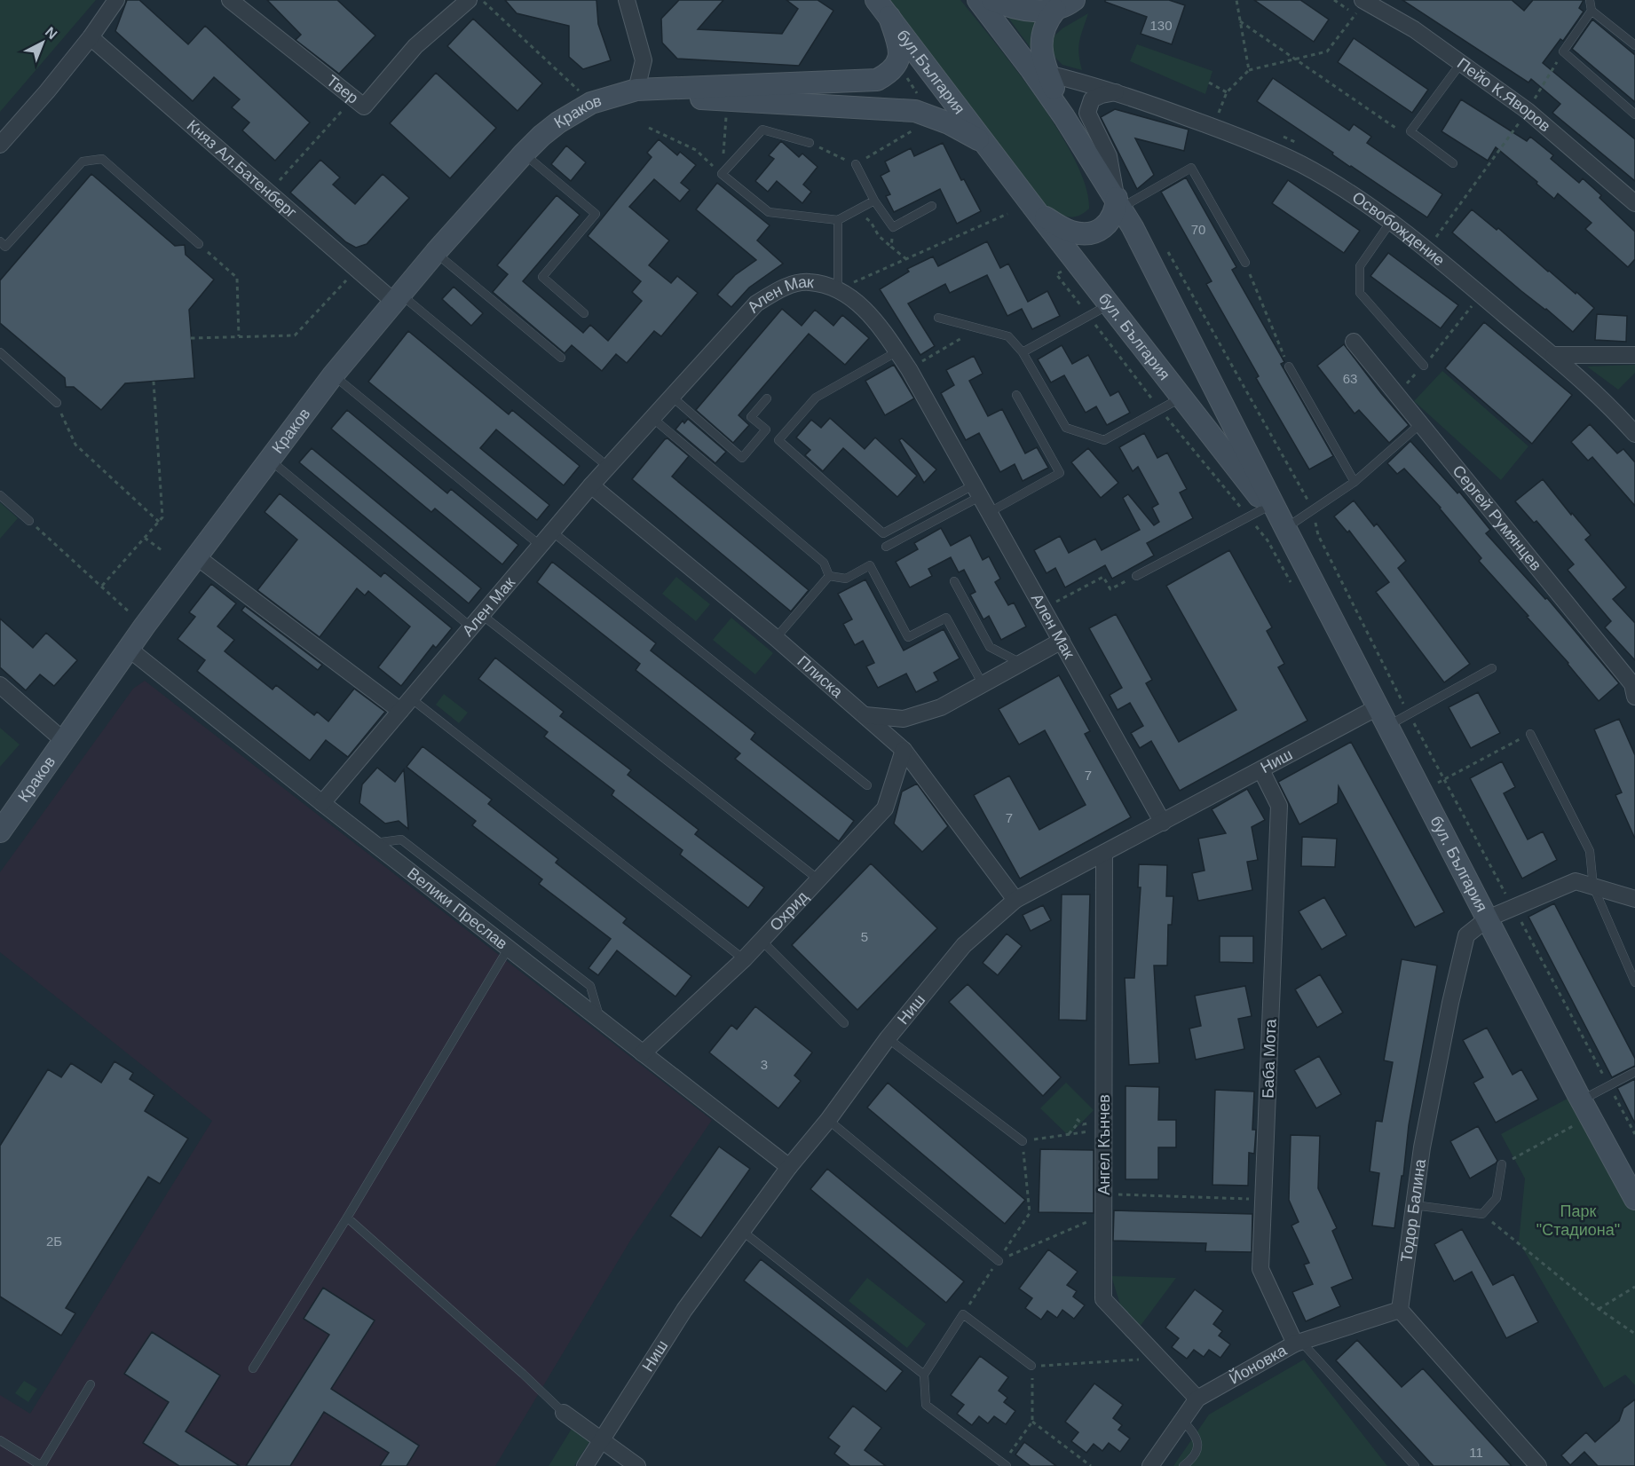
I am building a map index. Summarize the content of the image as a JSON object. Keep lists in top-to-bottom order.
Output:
{
  "streets": {
    "main road": ["бул.България", "Краков", "бул. България"],
    "street": [
      "Твер",
      "Пейо К.Яворов",
      "Княз Ал.Батенберг",
      "Освобождение",
      "Ален Мак",
      "Сергей Румянцев",
      "Плиска",
      "Ниш",
      "Велики Преслав",
      "Охрид",
      "Баба Мота",
      "Ангел Кънчев",
      "Тодор Балина",
      "Йоновка"
    ]
  },
  "crossings": [
    ["бул.България", "Краков"],
    ["бул.България", "бул. България"],
    ["Краков", "Княз Ал.Батенберг"],
    ["Краков", "бул. България"],
    ["Краков", "Велики Преслав"],
    ["Освобождение", "бул. България"],
    ["Ален Мак", "Плиска"],
    ["Ален Мак", "Ниш"],
    ["Ален Мак", "Велики Преслав"],
    ["бул. България", "Ниш"],
    ["бул. България", "Тодор Балина"],
    ["Плиска", "Ниш"],
    ["Плиска", "Охрид"],
    ["Ниш", "Велики Преслав"],
    ["Ниш", "Баба Мота"],
    ["Ниш", "Ангел Кънчев"],
    ["Велики Преслав", "Охрид"],
    ["Баба Мота", "Йоновка"],
    ["Ангел Кънчев", "Йоновка"],
    ["Тодор Балина", "Йоновка"]
  ],
  "parks": ["Парк \"Стадиона\""],
  "house_numbers": [
    "130",
    "70",
    "63",
    "7",
    "7",
    "5",
    "3",
    "2Б",
    "11"
  ],
  "north": "top right"
}
